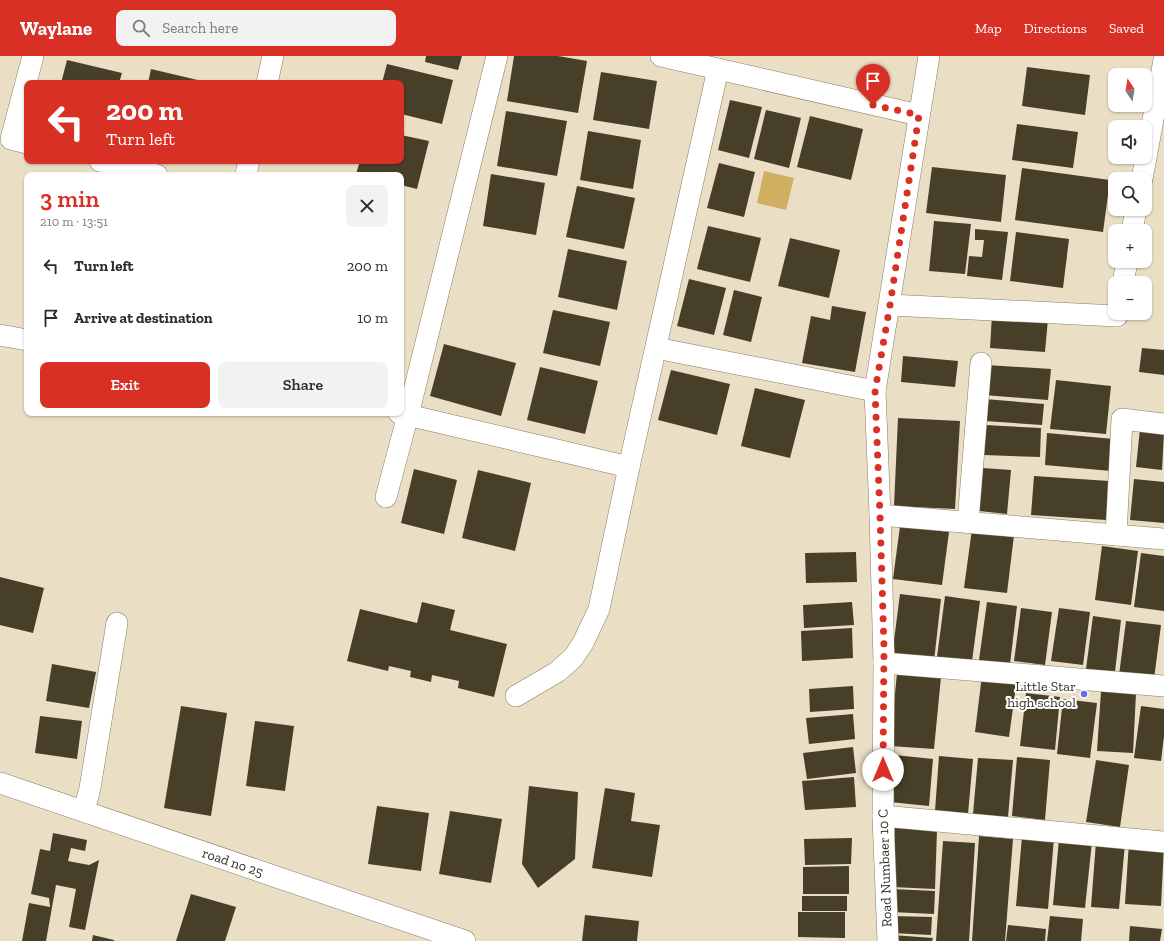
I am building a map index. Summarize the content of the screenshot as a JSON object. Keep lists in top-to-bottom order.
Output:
{
  "streets": {
    "street": ["road no 25", "Road Numbaer 10 C"]
  },
  "places": ["Little Star high school"],
  "north": "top",
  "page": {
    "header": "Waylane",
    "search": "Search here",
    "nav": ["Map", "Directions", "Saved"],
    "map_buttons": ["+", "−"],
    "turn": ["200 m", "Turn left"],
    "heading": ["3 min", "210 m · 13:51"],
    "list": [
      {
        "name": "Turn left",
        "value": "200 m"
      },
      {
        "name": "Arrive at destination",
        "value": "10 m"
      }
    ],
    "buttons": ["Exit", "Share"]
  }
}
